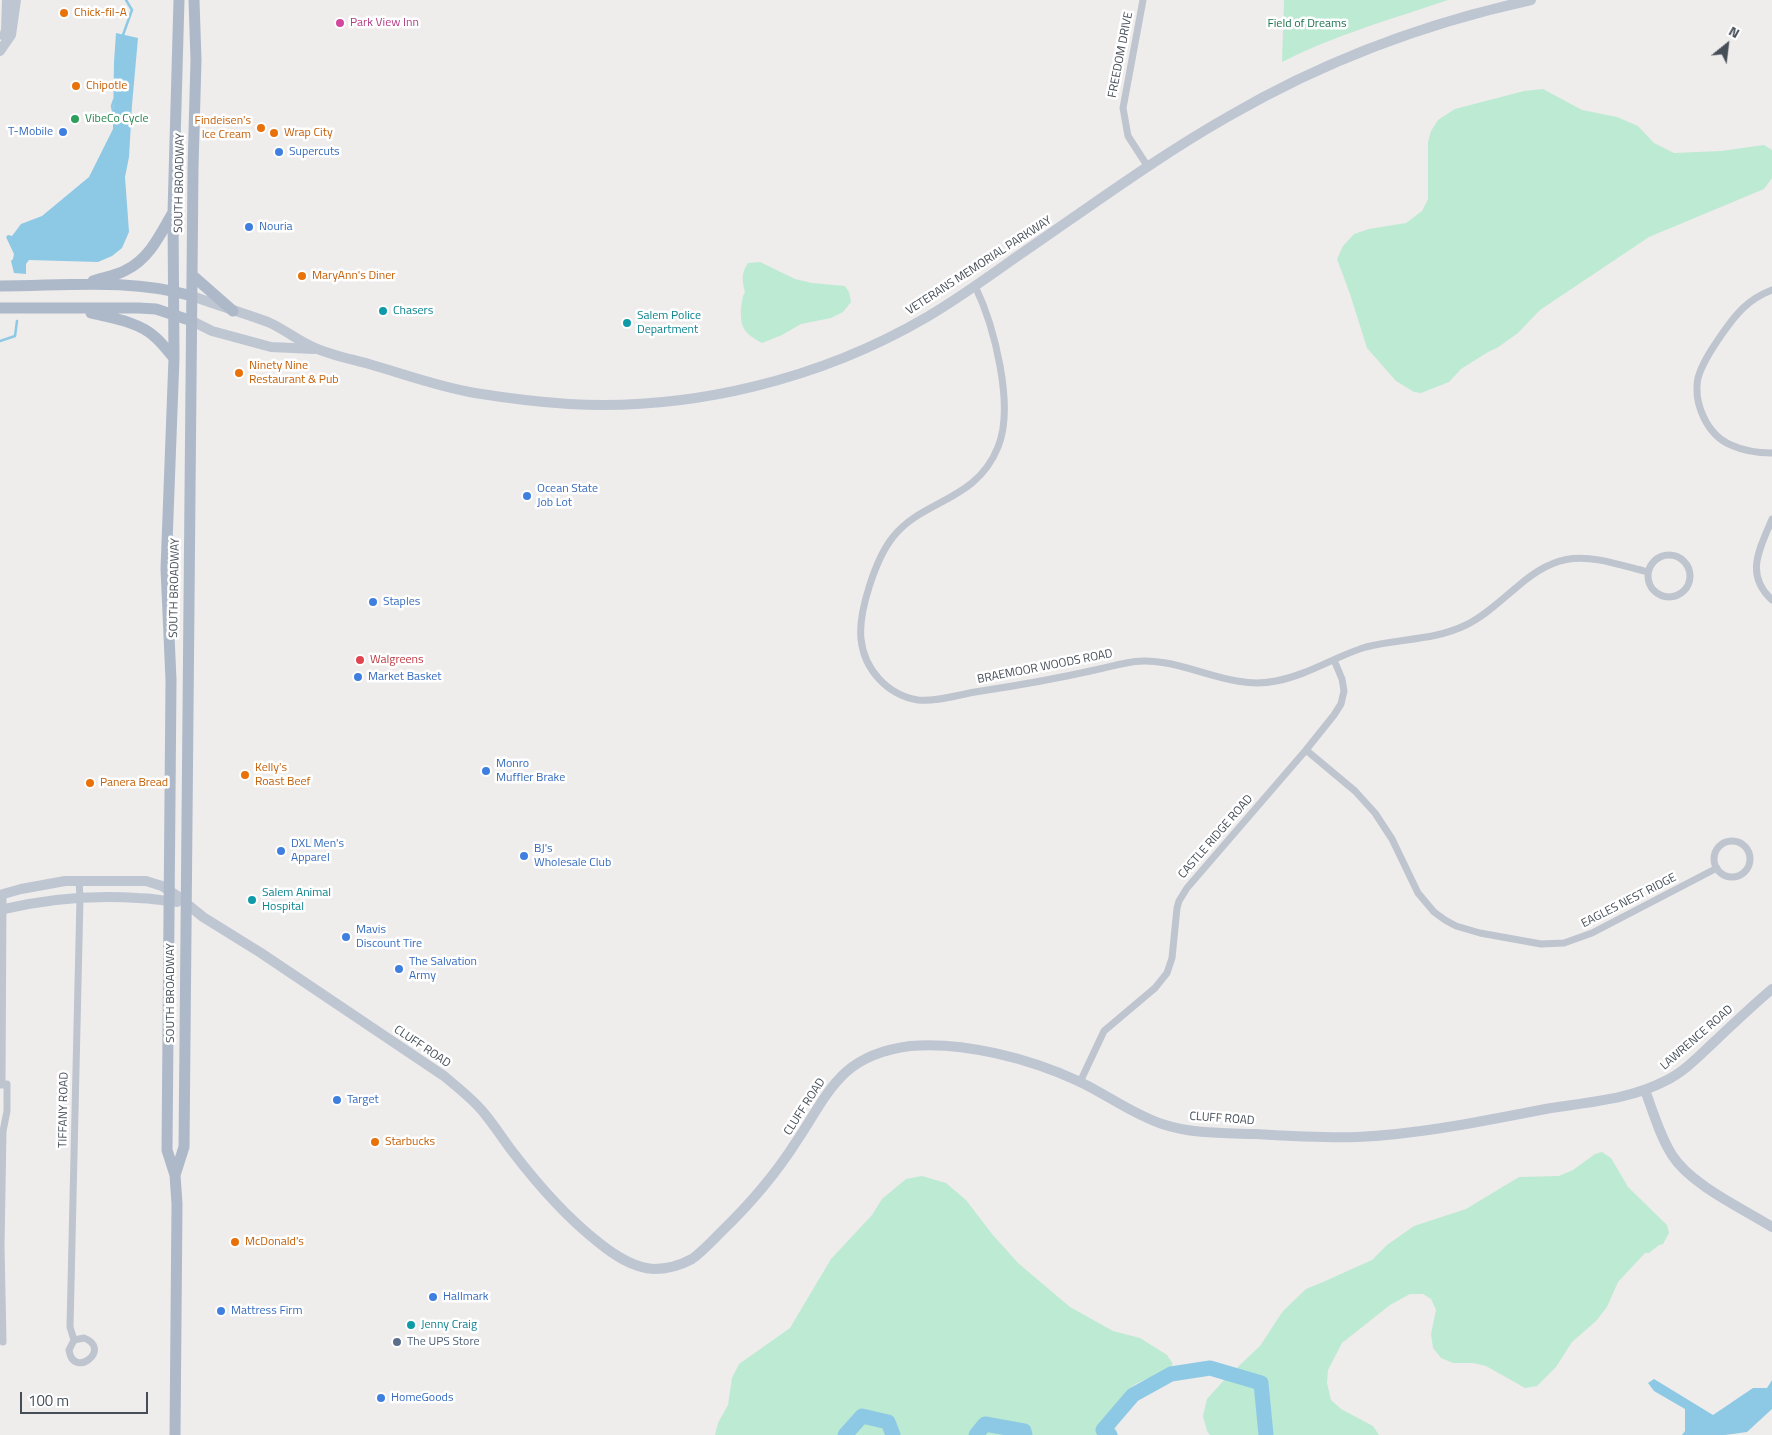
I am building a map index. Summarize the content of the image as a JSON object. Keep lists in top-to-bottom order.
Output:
{
  "streets": {
    "main road": ["SOUTH BROADWAY"],
    "street": [
      "FREEDOM DRIVE",
      "VETERANS MEMORIAL PARKWAY",
      "BRAEMOOR WOODS ROAD",
      "CASTLE RIDGE ROAD",
      "EAGLES NEST RIDGE",
      "LAWRENCE ROAD",
      "CLUFF ROAD",
      "TIFFANY ROAD"
    ]
  },
  "crossings": [
    ["FREEDOM DRIVE", "VETERANS MEMORIAL PARKWAY"],
    ["SOUTH BROADWAY", "VETERANS MEMORIAL PARKWAY"],
    ["SOUTH BROADWAY", "CLUFF ROAD"],
    ["VETERANS MEMORIAL PARKWAY", "BRAEMOOR WOODS ROAD"],
    ["BRAEMOOR WOODS ROAD", "CASTLE RIDGE ROAD"],
    ["CASTLE RIDGE ROAD", "EAGLES NEST RIDGE"],
    ["CASTLE RIDGE ROAD", "CLUFF ROAD"],
    ["LAWRENCE ROAD", "CLUFF ROAD"]
  ],
  "parks": ["Field of Dreams"],
  "places": [
    "Chick-fil-A",
    "Park View Inn",
    "Chipotle",
    "VibeCo Cycle",
    "Findeisen's Ice Cream",
    "T-Mobile",
    "Wrap City",
    "Supercuts",
    "Nouria",
    "MaryAnn's Diner",
    "Chasers",
    "Salem Police Department",
    "Ninety Nine Restaurant & Pub",
    "Ocean State Job Lot",
    "Staples",
    "Walgreens",
    "Market Basket",
    "Monro Muffler Brake",
    "Kelly's Roast Beef",
    "Panera Bread",
    "DXL Men's Apparel",
    "BJ's Wholesale Club",
    "Salem Animal Hospital",
    "Mavis Discount Tire",
    "The Salvation Army",
    "Target",
    "Starbucks",
    "McDonald's",
    "Hallmark",
    "Mattress Firm",
    "Jenny Craig",
    "The UPS Store",
    "HomeGoods"
  ],
  "scale_bar": "100 m",
  "north": "top right"
}
